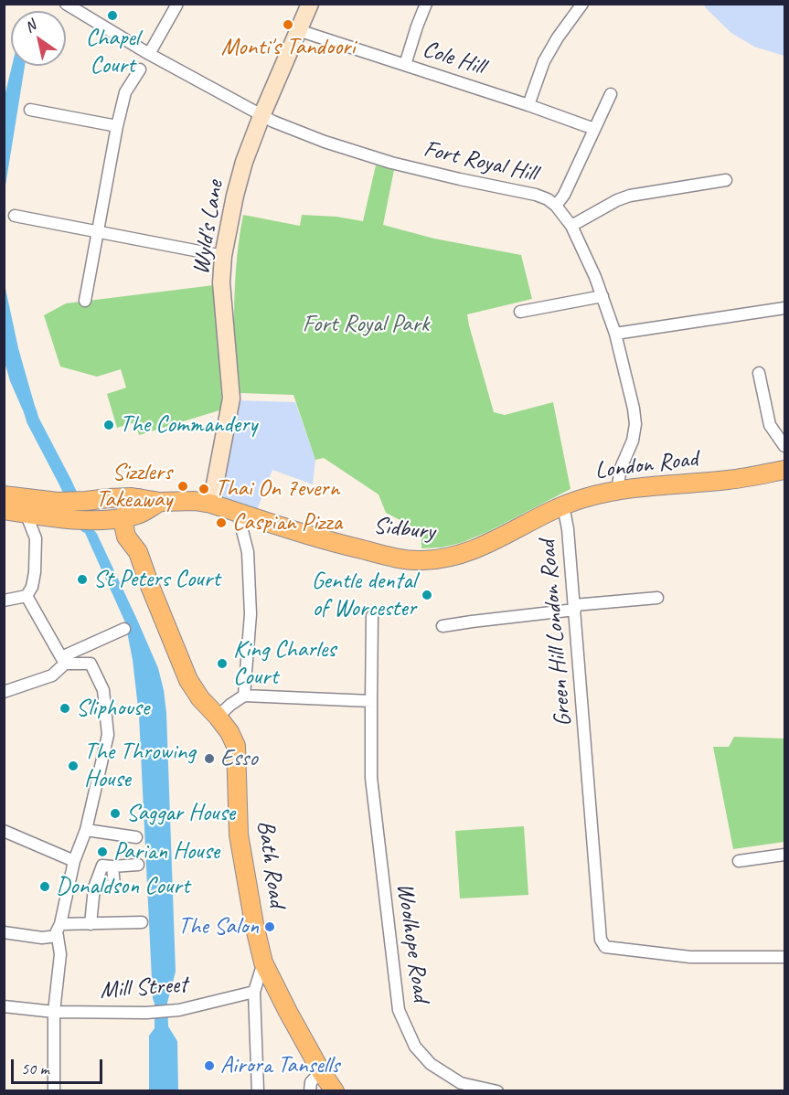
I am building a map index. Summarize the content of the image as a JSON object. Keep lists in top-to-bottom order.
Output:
{
  "streets": {
    "main road": ["London Road", "Sidbury", "Bath Road"],
    "street": [
      "Cole Hill",
      "Fort Royal Hill",
      "Wyld's Lane",
      "Green Hill London Road",
      "Woolhope Road",
      "Mill Street"
    ]
  },
  "crossings": [
    ["Cole Hill", "Wyld's Lane"],
    ["Fort Royal Hill", "Wyld's Lane"],
    ["Fort Royal Hill", "London Road"],
    ["London Road", "Sidbury"],
    ["London Road", "Green Hill London Road"]
  ],
  "parks": ["Fort Royal Park"],
  "places": [
    "Chapel Court",
    "Monti's Tandoori",
    "The Commandery",
    "Sizzlers Takeaway",
    "Thai On 7evern",
    "Caspian Pizza",
    "St Peters Court",
    "Gentle dental of Worcester",
    "King Charles Court",
    "Sliphouse",
    "Esso",
    "The Throwing House",
    "Saggar House",
    "Parian House",
    "Donaldson Court",
    "The Salon",
    "Airora Tansells"
  ],
  "scale_bar": "50 m",
  "north": "top left"
}
